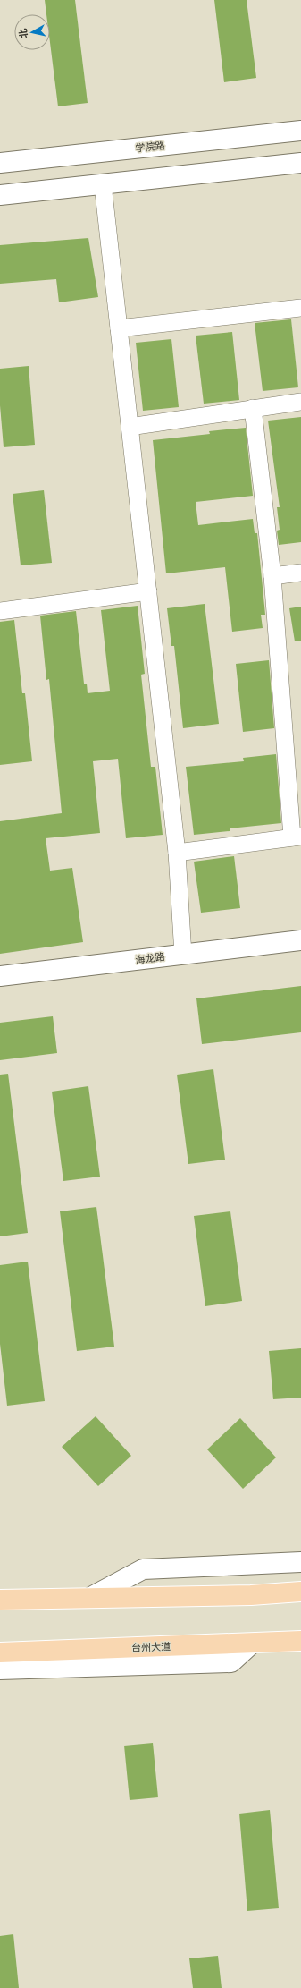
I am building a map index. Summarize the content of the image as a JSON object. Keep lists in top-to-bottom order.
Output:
{
  "streets": {
    "main road": ["学院路", "海龙路", "台州大道"]
  },
  "north": "left"
}
